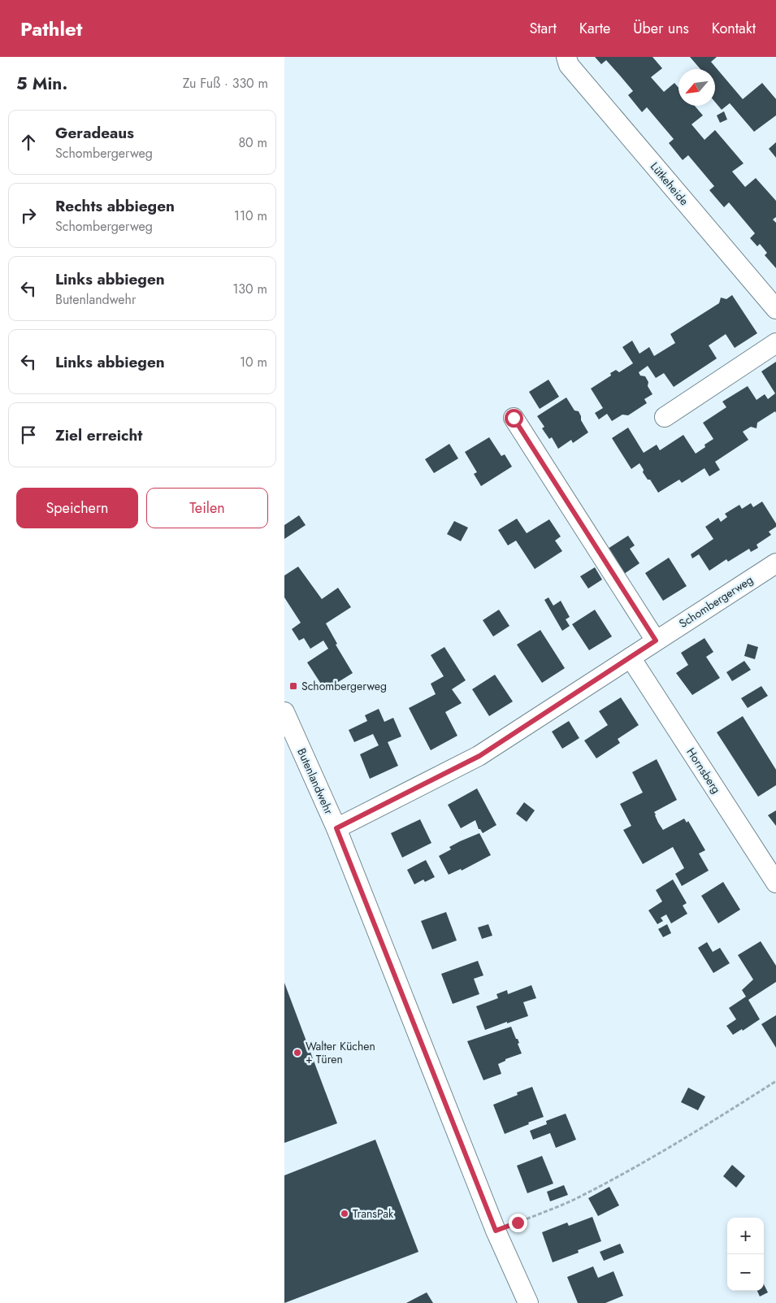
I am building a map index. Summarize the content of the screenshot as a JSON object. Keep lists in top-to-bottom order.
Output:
{
  "streets": {
    "street": [
      "Lütkeheide",
      "Schombergerweg",
      "Hornsberg",
      "Butenlandwehr"
    ]
  },
  "crossings": [
    ["Schombergerweg", "Hornsberg"],
    ["Schombergerweg", "Butenlandwehr"]
  ],
  "places": {
    "transit": ["Schombergerweg"],
    "other": ["Walter Küchen + Türen", "TransPak"]
  },
  "north": "bottom left",
  "page": {
    "header": "Pathlet",
    "nav": [
      "Start",
      "Karte",
      "Über uns",
      "Kontakt"
    ],
    "heading": ["5 Min.", "Zu Fuß · 330 m"],
    "list": [
      ["Geradeaus", "Schombergerweg", "80 m"],
      ["Rechts abbiegen", "Schombergerweg", "110 m"],
      ["Links abbiegen", "Butenlandwehr", "130 m"],
      ["Links abbiegen", "10 m"],
      "Ziel erreicht"
    ],
    "buttons": ["Speichern", "Teilen"],
    "map_buttons": ["+", "−"]
  }
}
